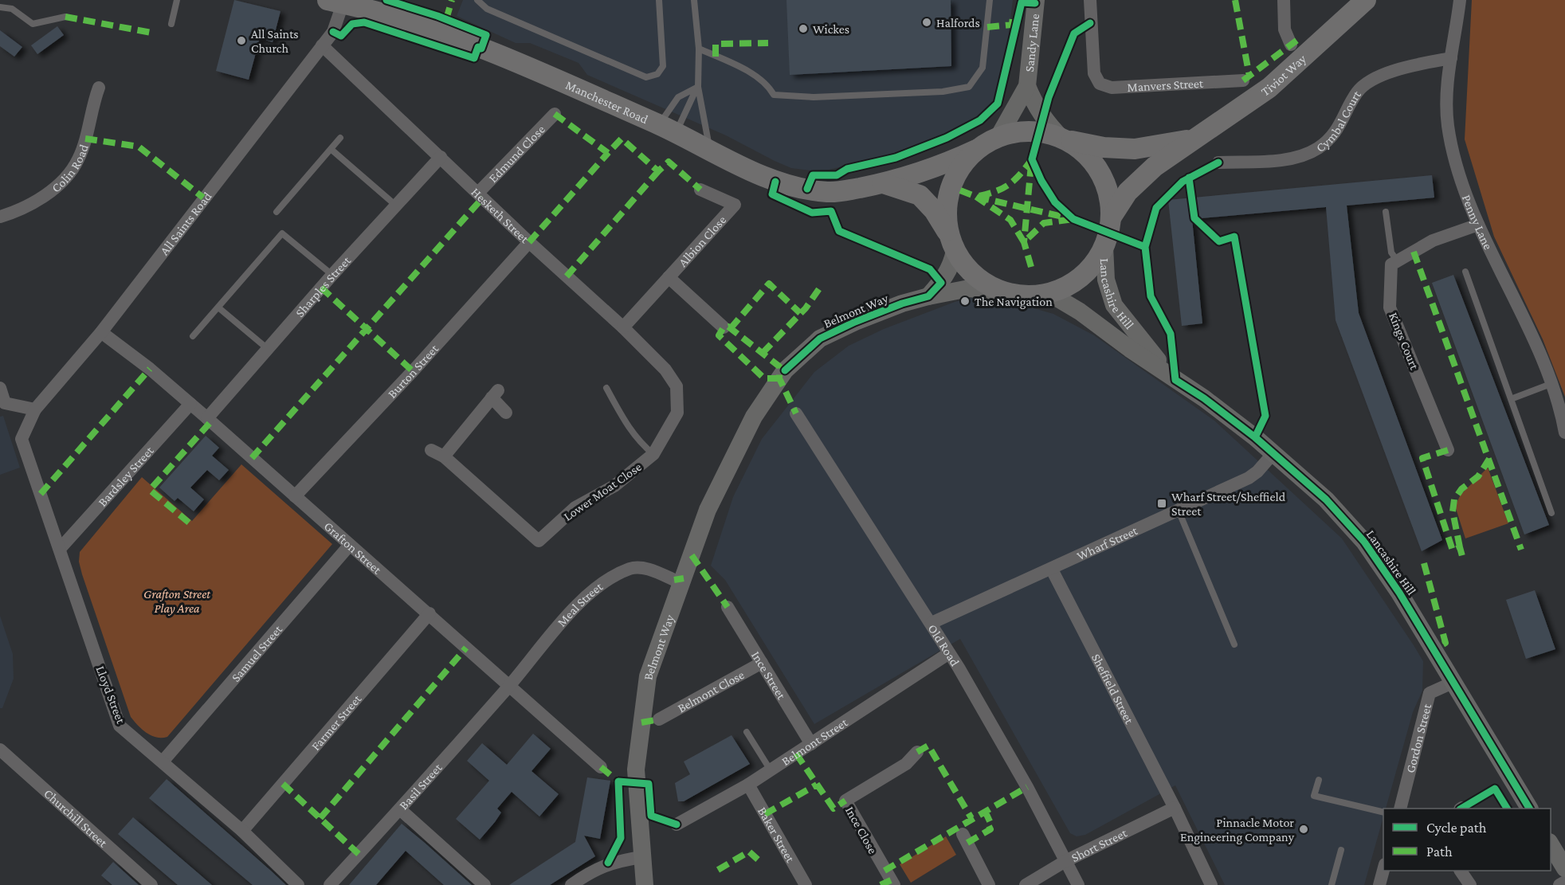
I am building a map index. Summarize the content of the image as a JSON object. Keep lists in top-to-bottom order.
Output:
{
  "streets": {
    "main road": [
      "Sandy Lane",
      "Tiviot Way",
      "Manchester Road",
      "Lancashire Hill",
      "Belmont Way"
    ],
    "street": [
      "Manvers Street",
      "Cymbal Court",
      "Edmund Close",
      "Colin Road",
      "Hesketh Street",
      "All Saints Road",
      "Penny Lane",
      "Albion Close",
      "Sharples Street",
      "Kings Court",
      "Burton Street",
      "Bardsley Street",
      "Lower Moat Close",
      "Wharf Street",
      "Grafton Street",
      "Meal Street",
      "Old Road",
      "Samuel Street",
      "Ince Street",
      "Sheffield Street",
      "Belmont Close",
      "Lloyd Street",
      "Farmer Street",
      "Gordon Street",
      "Belmont Street",
      "Basil Street",
      "Churchill Street",
      "Ince Close",
      "Baker Street",
      "Short Street"
    ]
  },
  "crossings": [
    ["Sandy Lane", "Tiviot Way"],
    ["Sandy Lane", "Manchester Road"],
    ["Sandy Lane", "Lancashire Hill"],
    ["Sandy Lane", "Belmont Way"],
    ["Tiviot Way", "Manchester Road"],
    ["Tiviot Way", "Lancashire Hill"],
    ["Tiviot Way", "Belmont Way"],
    ["Manchester Road", "All Saints Road"],
    ["Manchester Road", "Lancashire Hill"],
    ["Manchester Road", "Belmont Way"],
    ["Cymbal Court", "Penny Lane"],
    ["Edmund Close", "Hesketh Street"],
    ["Hesketh Street", "All Saints Road"],
    ["Hesketh Street", "Albion Close"],
    ["Hesketh Street", "Sharples Street"],
    ["Hesketh Street", "Burton Street"],
    ["Hesketh Street", "Lower Moat Close"],
    ["All Saints Road", "Grafton Street"],
    ["All Saints Road", "Lloyd Street"],
    ["Sharples Street", "Grafton Street"],
    ["Lancashire Hill", "Belmont Way"],
    ["Lancashire Hill", "Wharf Street"],
    ["Lancashire Hill", "Gordon Street"],
    ["Burton Street", "Grafton Street"],
    ["Bardsley Street", "Grafton Street"],
    ["Bardsley Street", "Lloyd Street"],
    ["Wharf Street", "Old Road"],
    ["Wharf Street", "Sheffield Street"],
    ["Grafton Street", "Meal Street"],
    ["Grafton Street", "Samuel Street"],
    ["Grafton Street", "Farmer Street"],
    ["Grafton Street", "Basil Street"],
    ["Meal Street", "Basil Street"],
    ["Old Road", "Belmont Street"],
    ["Old Road", "Short Street"],
    ["Samuel Street", "Lloyd Street"],
    ["Ince Street", "Belmont Close"],
    ["Ince Street", "Belmont Street"],
    ["Sheffield Street", "Short Street"],
    ["Lloyd Street", "Farmer Street"],
    ["Belmont Street", "Baker Street"]
  ],
  "parks": ["Grafton Street Play Area"],
  "places": {
    "other": [
      "Halfords",
      "Wickes",
      "All Saints Church",
      "The Navigation",
      "Pinnacle Motor Engineering Company"
    ],
    "transit": ["Wharf Street/Sheffield Street"]
  },
  "legend": ["Cycle path", "Path"]
}
